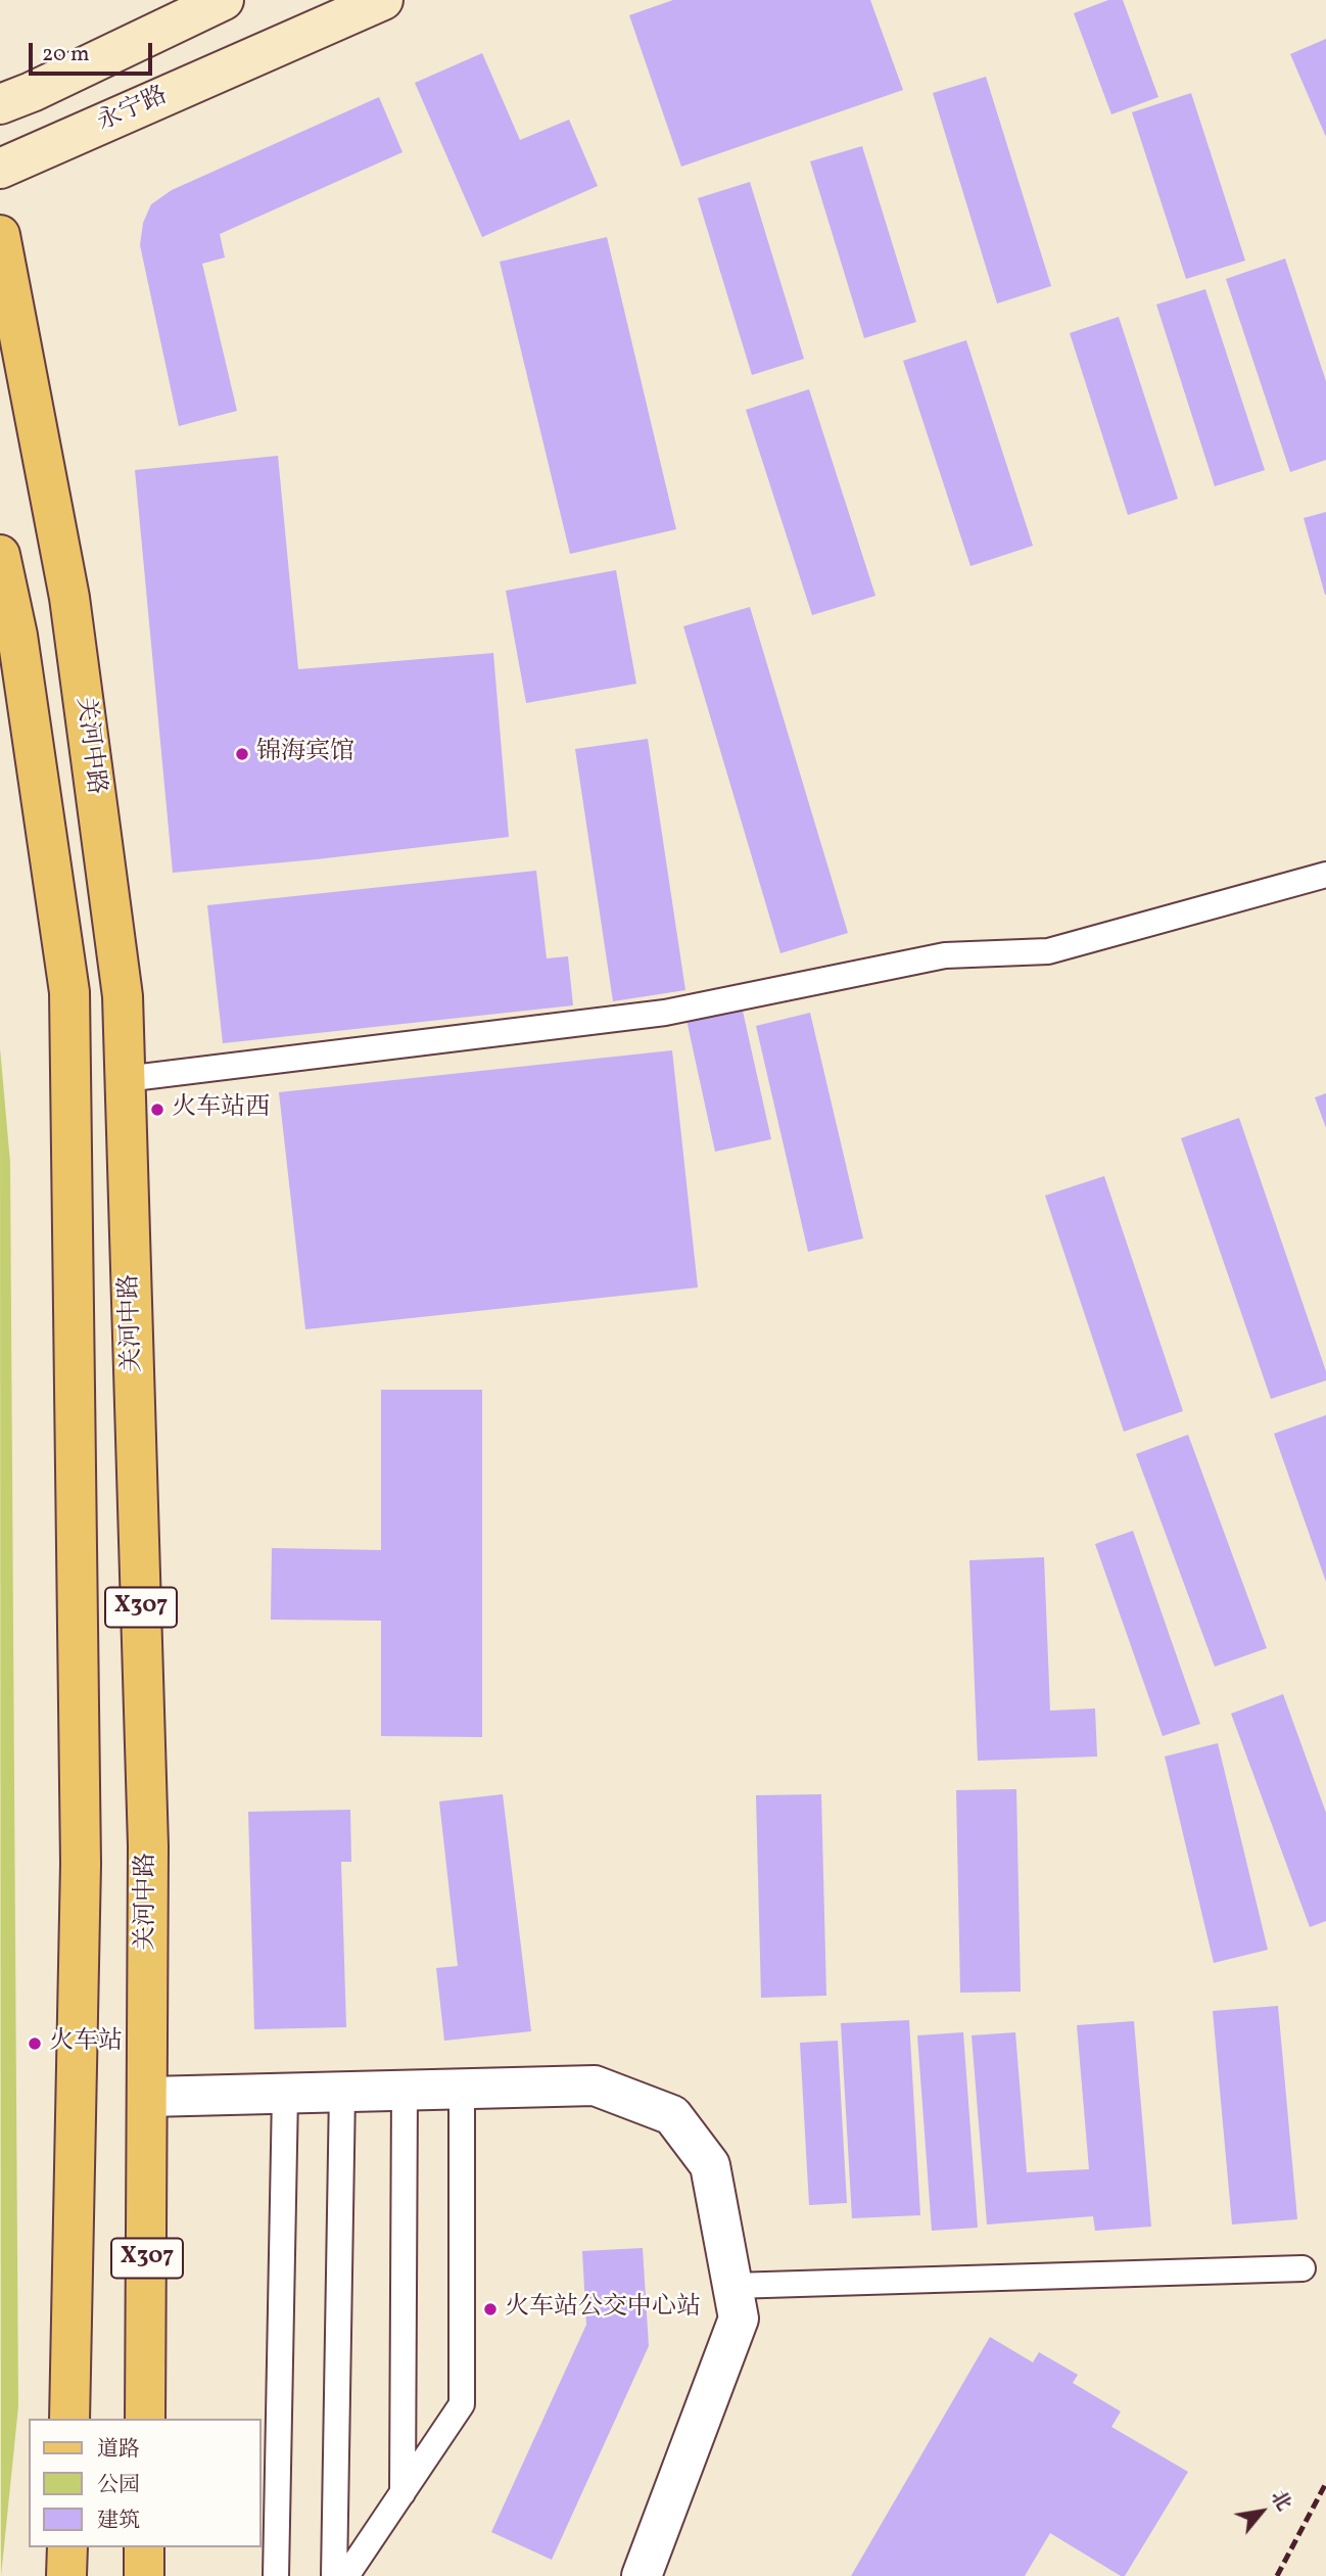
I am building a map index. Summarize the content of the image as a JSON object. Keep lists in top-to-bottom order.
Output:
{
  "streets": {
    "main road": ["永宁路", "关河中路", "X307"]
  },
  "places": [
    "锦海宾馆",
    "火车站西",
    "火车站",
    "火车站公交中心站"
  ],
  "legend": ["道路", "公园", "建筑"],
  "scale_bar": "20 m",
  "north": "top right"
}
